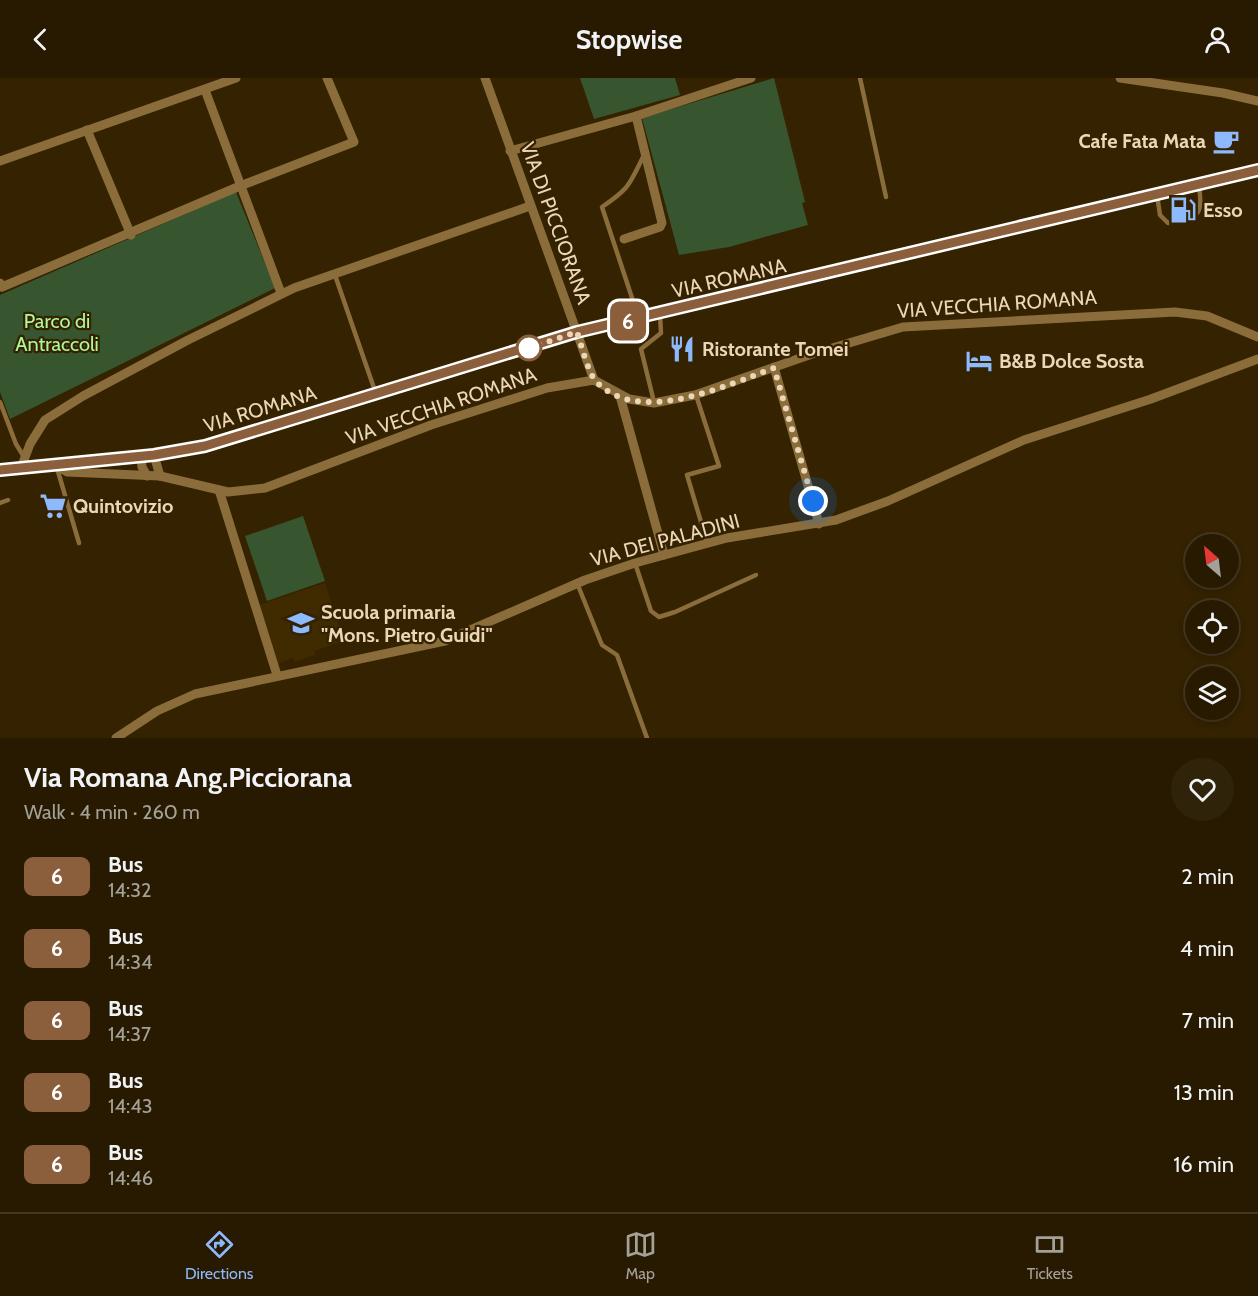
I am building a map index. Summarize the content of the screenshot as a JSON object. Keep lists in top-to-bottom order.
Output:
{
  "streets": {
    "main road": ["VIA ROMANA"],
    "street": ["VIA DI PICCIORANA", "VIA VECCHIA ROMANA", "VIA DEI PALADINI"]
  },
  "crossings": [
    ["VIA DI PICCIORANA", "VIA ROMANA"],
    ["VIA DI PICCIORANA", "VIA VECCHIA ROMANA"],
    ["VIA ROMANA", "VIA VECCHIA ROMANA"]
  ],
  "parks": ["Parco di Antraccoli"],
  "places": {
    "cafe": ["Cafe Fata Mata"],
    "fuel station": ["Esso"],
    "restaurant": ["Ristorante Tomei"],
    "hotel": ["B&B Dolce Sosta"],
    "supermarket": ["Quintovizio"],
    "school or university": ["Scuola primaria \"Mons. Pietro Guidi\""]
  },
  "lines": ["bus line 6"],
  "north": "top left",
  "page": {
    "header": "Stopwise",
    "on_map": "6",
    "heading": ["Via Romana Ang.Picciorana", "Walk · 4 min · 260 m"],
    "list": [
      {
        "mark": "6",
        "name": "Bus",
        "note": "14:32",
        "value": "2 min"
      },
      {
        "mark": "6",
        "name": "Bus",
        "note": "14:34",
        "value": "4 min"
      },
      {
        "mark": "6",
        "name": "Bus",
        "note": "14:37",
        "value": "7 min"
      },
      {
        "mark": "6",
        "name": "Bus",
        "note": "14:43",
        "value": "13 min"
      },
      {
        "mark": "6",
        "name": "Bus",
        "note": "14:46",
        "value": "16 min"
      }
    ],
    "tabs": ["Directions", "Map", "Tickets"]
  }
}
